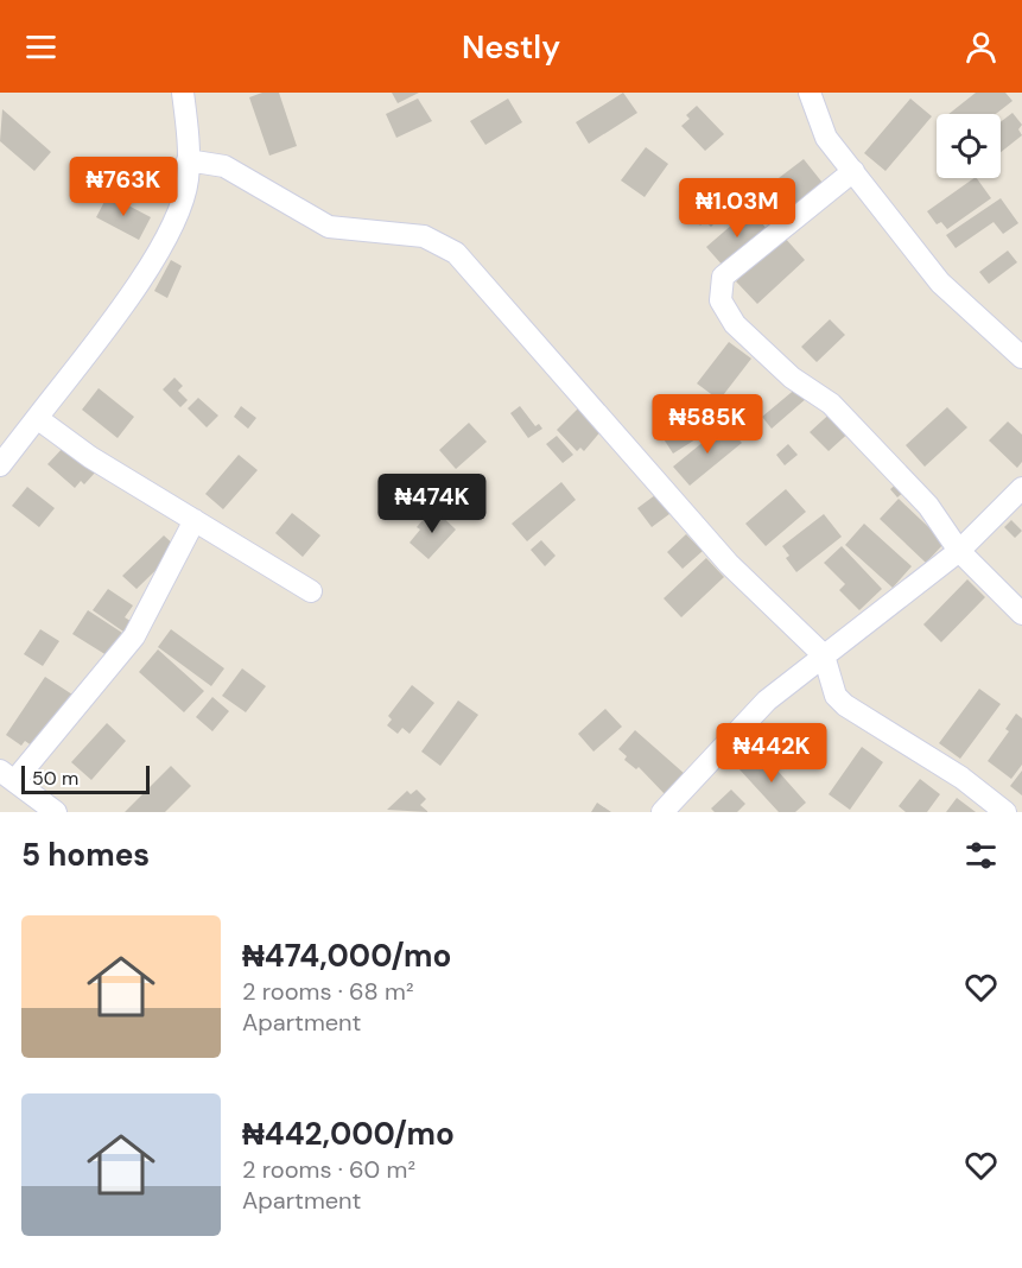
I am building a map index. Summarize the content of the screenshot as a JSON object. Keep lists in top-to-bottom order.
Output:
{
  "scale_bar": "50 m",
  "page": {
    "header": "Nestly",
    "price": [
      "₦763K",
      "₦1.03M",
      "₦585K",
      "₦474K",
      "₦442K"
    ],
    "scale": "50 m",
    "heading": "5 homes",
    "list": [
      {
        "name": "₦474,000/mo",
        "note": "2 rooms · 68 m² · Apartment"
      },
      {
        "name": "₦442,000/mo",
        "note": "2 rooms · 60 m² · Apartment"
      }
    ]
  }
}
